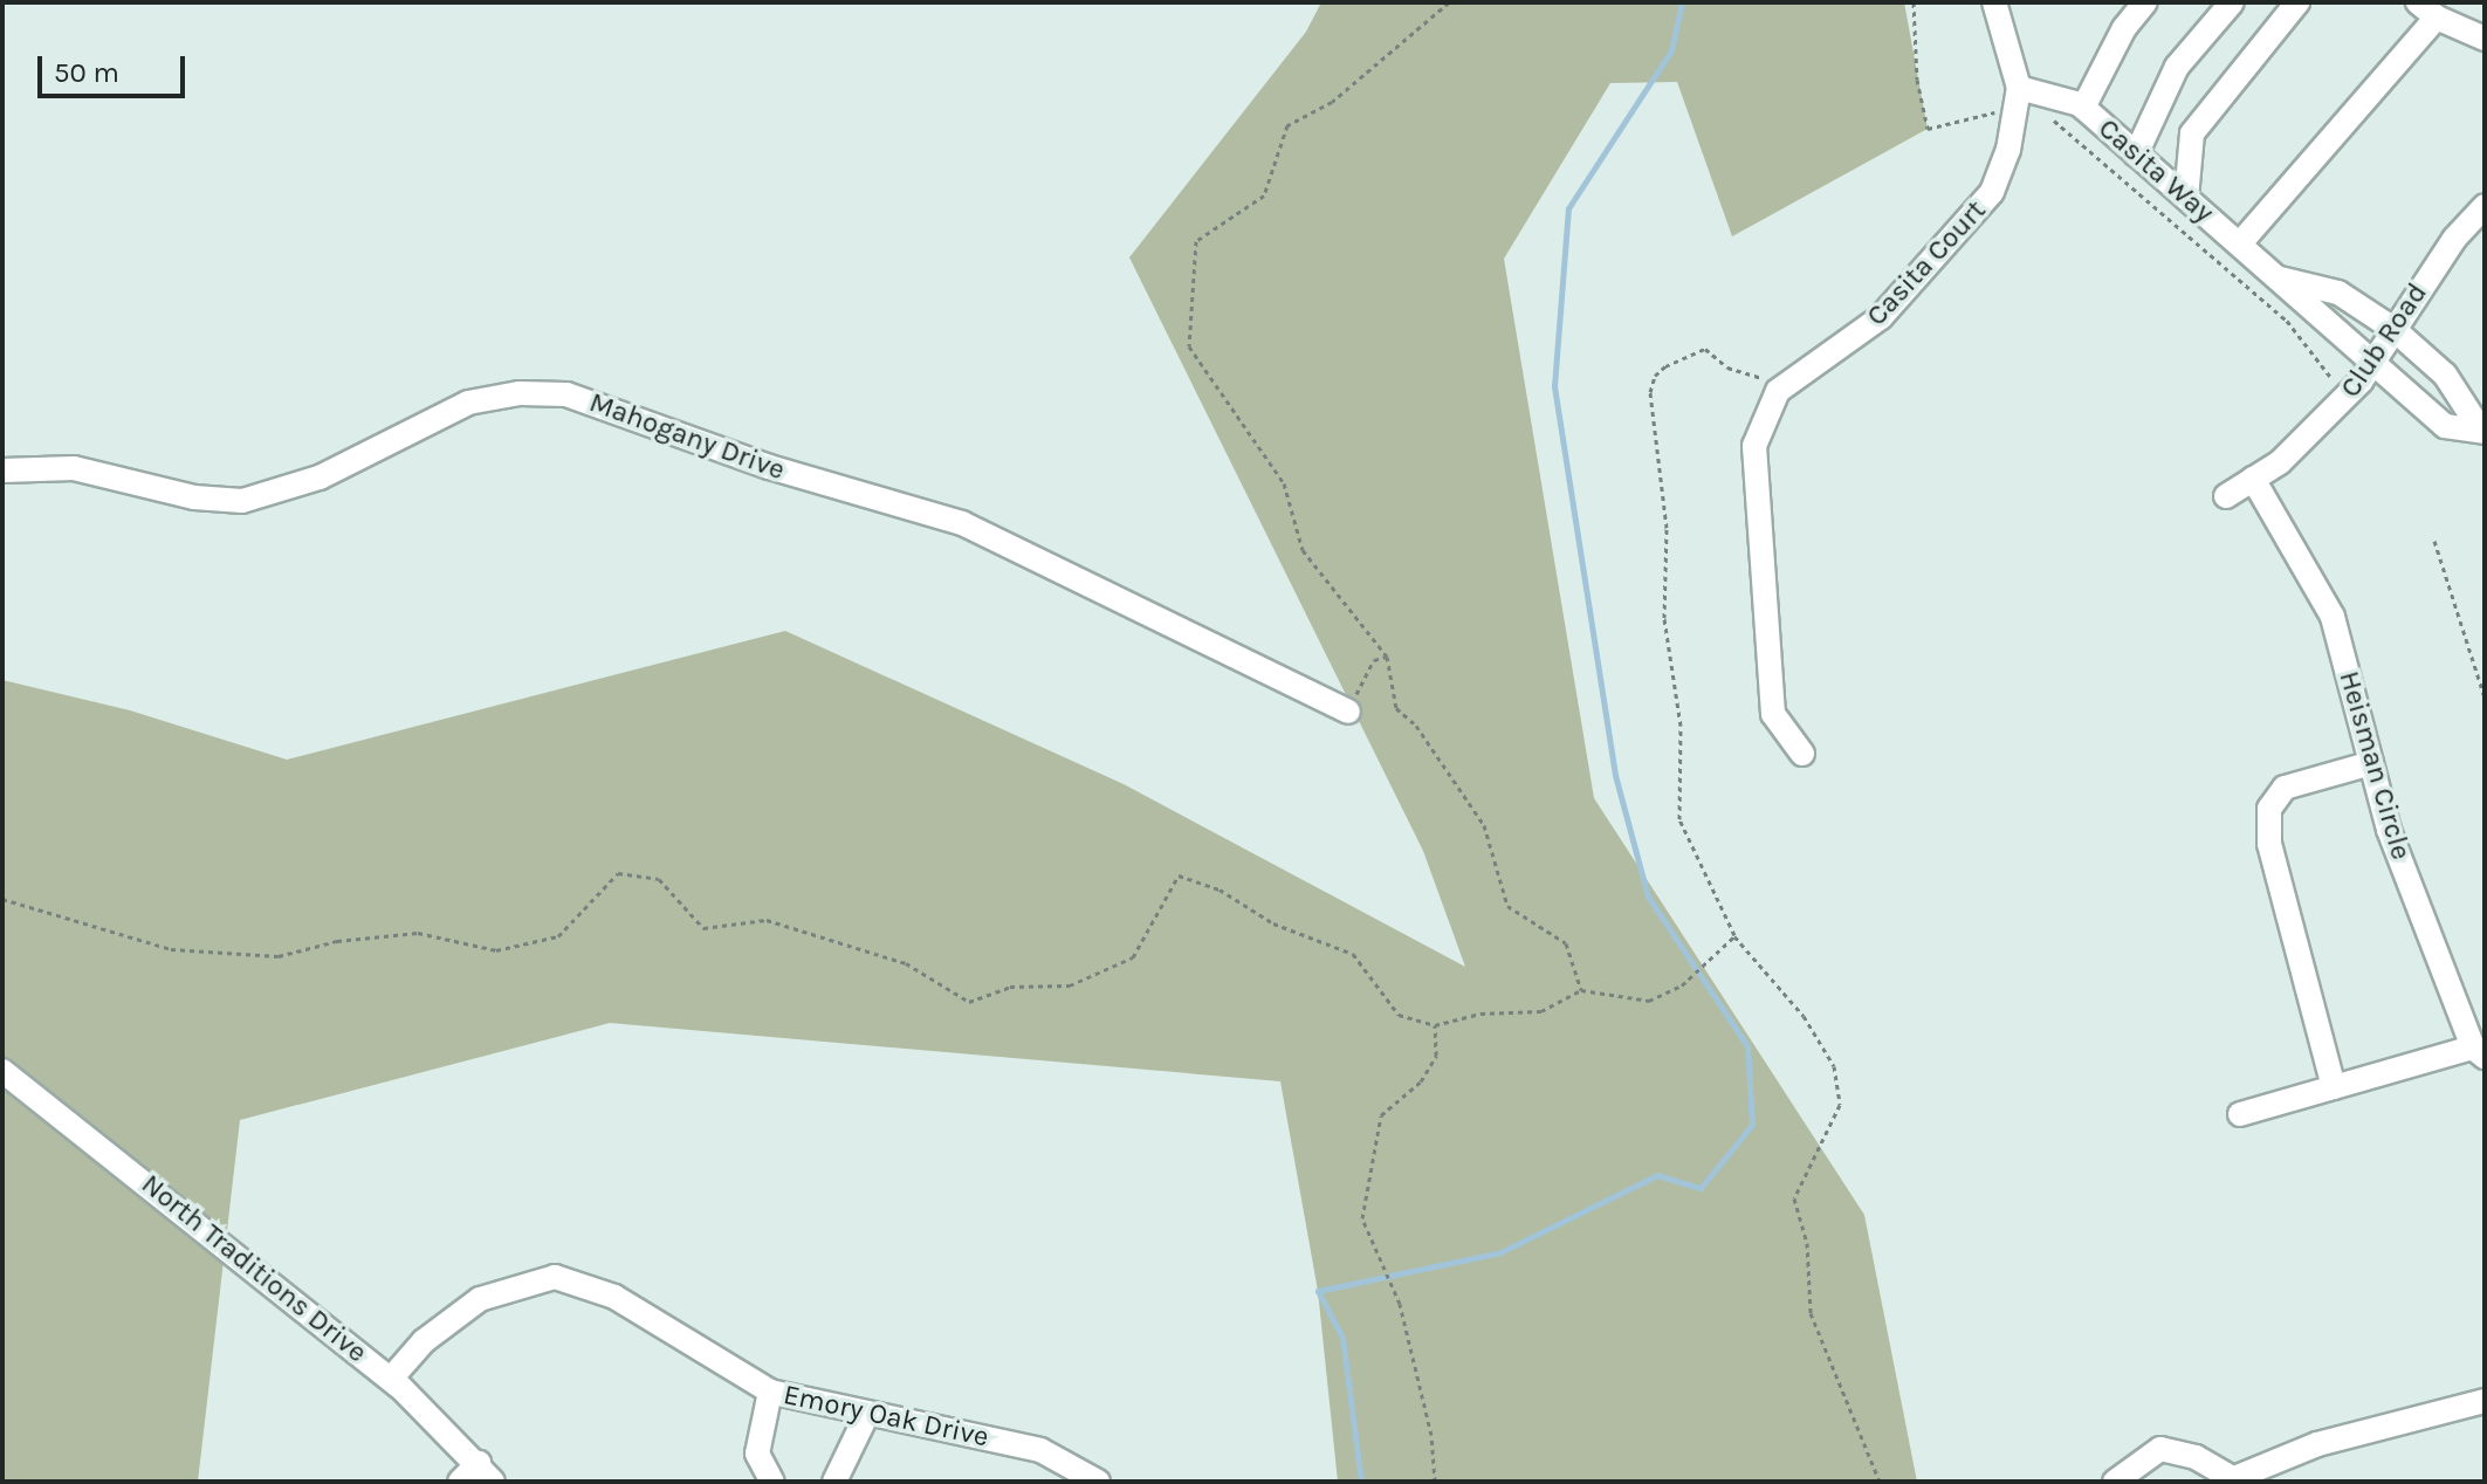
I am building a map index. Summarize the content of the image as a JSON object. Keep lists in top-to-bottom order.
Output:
{
  "streets": {
    "street": [
      "Casita Way",
      "Casita Court",
      "Club Road",
      "Mahogany Drive",
      "Heisman Circle",
      "North Traditions Drive",
      "Emory Oak Drive"
    ]
  },
  "crossings": [
    ["Casita Way", "Casita Court"],
    ["Casita Way", "Club Road"],
    ["Club Road", "Heisman Circle"],
    ["North Traditions Drive", "Emory Oak Drive"]
  ],
  "scale_bar": "50 m"
}
